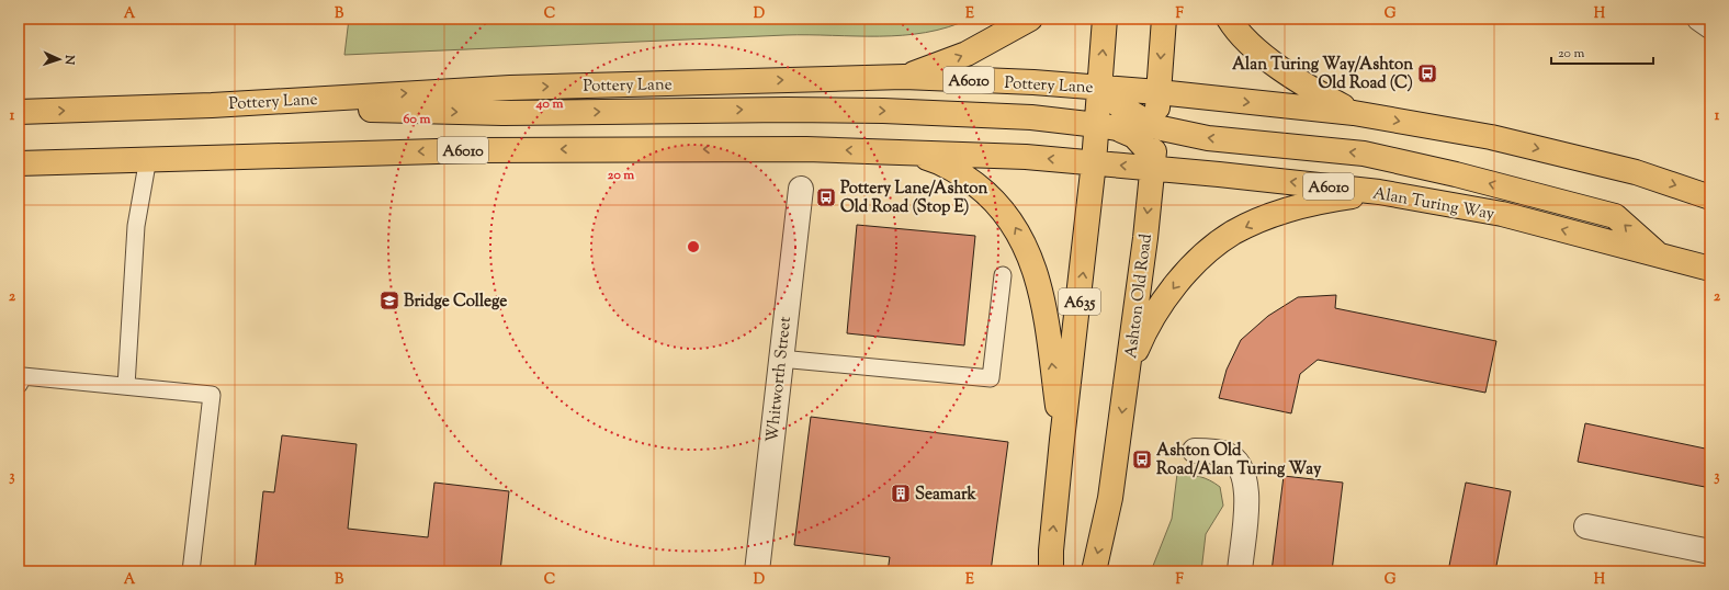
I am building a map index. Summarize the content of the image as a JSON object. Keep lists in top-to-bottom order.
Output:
{
  "streets": {
    "highway": [
      "A6010",
      "Pottery Lane",
      "Alan Turing Way",
      "Ashton Old Road",
      "A635"
    ],
    "street": ["Whitworth Street"]
  },
  "crossings": [
    ["A6010", "Pottery Lane"],
    ["A6010", "Alan Turing Way"],
    ["A6010", "Ashton Old Road"],
    ["A6010", "A635"],
    ["Pottery Lane", "Ashton Old Road"],
    ["Pottery Lane", "A635"],
    ["Alan Turing Way", "Ashton Old Road"]
  ],
  "places": {
    "bus stop": ["Alan Turing Way/Ashton Old Road (C)", "Pottery Lane/Ashton Old Road (Stop E)", "Ashton Old Road/Alan Turing Way"],
    "school or university": ["Bridge College"],
    "building": ["Seamark"]
  },
  "scale_bar": "20 m",
  "north": "right",
  "grid": {
    "columns": [
      "A",
      "B",
      "C",
      "D",
      "E",
      "F",
      "G",
      "H"
    ],
    "rows": ["1", "2", "3"]
  },
  "rings": ["40 m", "60 m", "20 m"]
}
